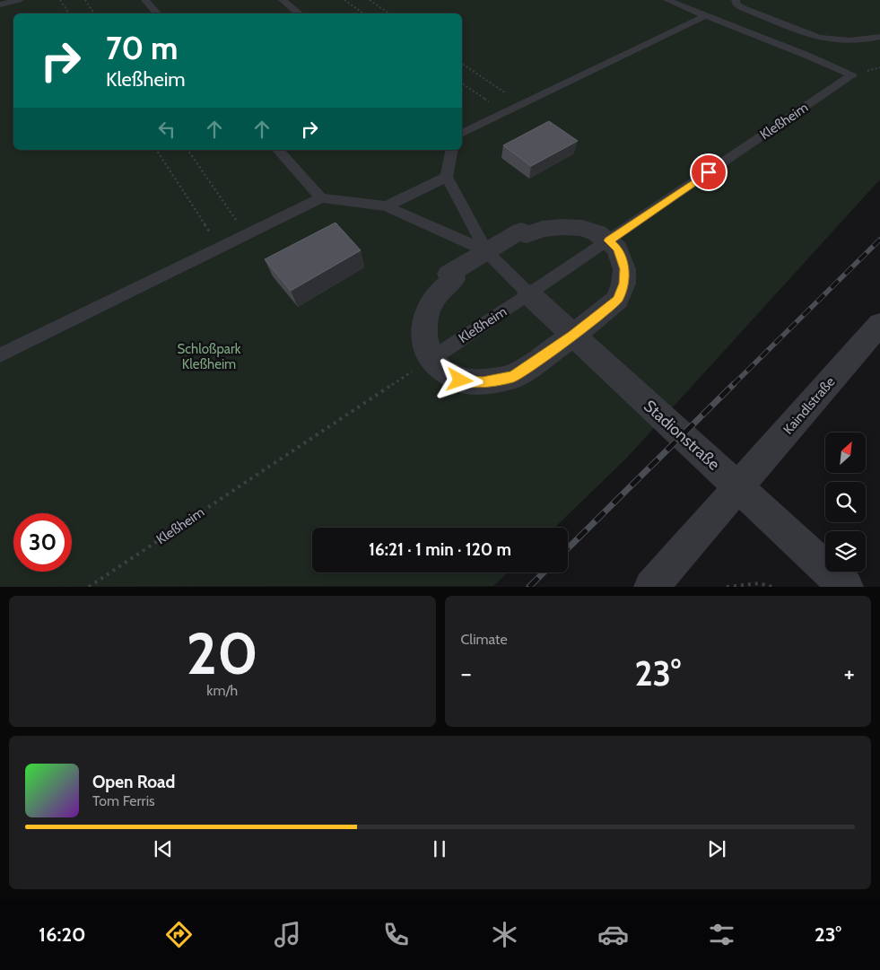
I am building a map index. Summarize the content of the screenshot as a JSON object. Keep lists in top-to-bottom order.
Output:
{
  "streets": {
    "street": ["Kaindlstraße", "Stadionstraße"],
    "lane": ["Kleßheim"]
  },
  "crossings": [
    ["Kleßheim", "Stadionstraße"],
    ["Kaindlstraße", "Stadionstraße"]
  ],
  "parks": ["Schloßpark Kleßheim"],
  "north": "top right",
  "page": {
    "turn": ["70 m", "Kleßheim"],
    "limit": "30",
    "trip": "16:21 · 1 min · 120 m",
    "tile": [
      ["20", "km/h"],
      "Climate"
    ],
    "heat": ["−", "23°", "+"],
    "song": ["Open Road", "Tom Ferris"],
    "tabs": ["16:20", "23°"]
  }
}
